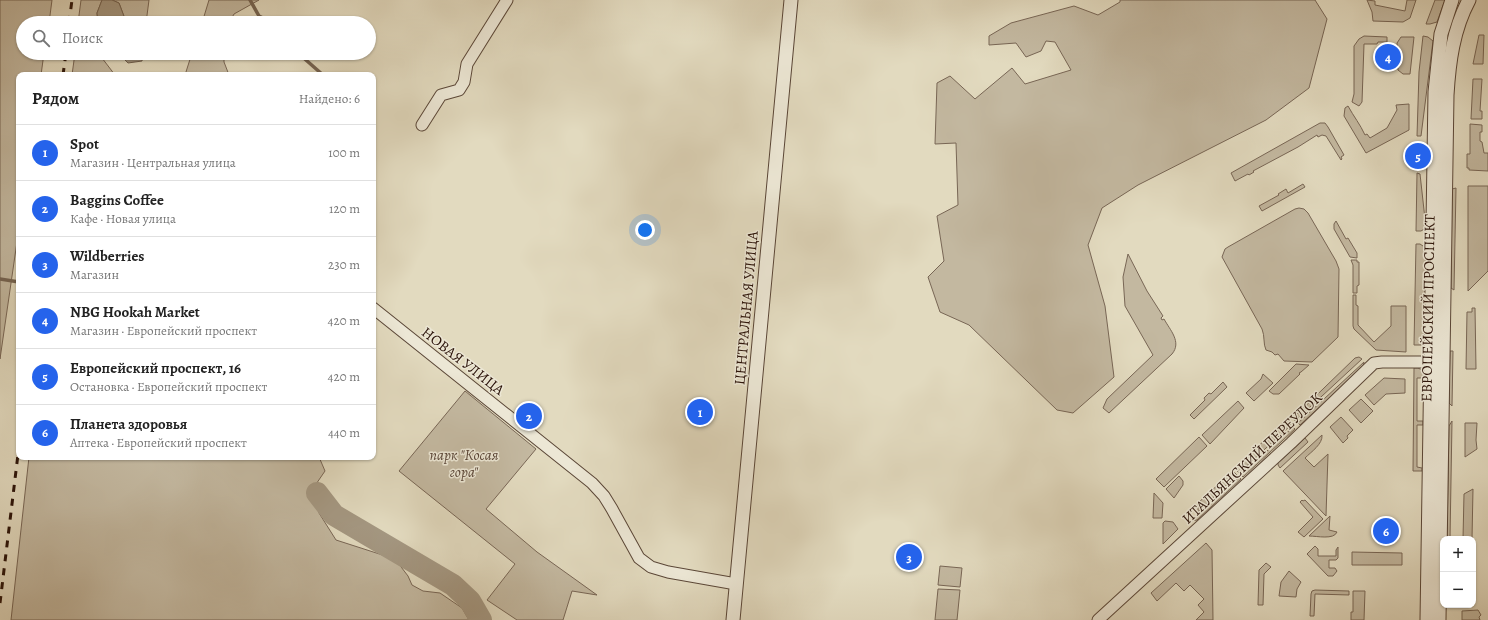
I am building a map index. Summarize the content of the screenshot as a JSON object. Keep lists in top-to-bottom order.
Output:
{
  "streets": {
    "street": [
      "ЦЕНТРАЛЬНАЯ УЛИЦА",
      "ЕВРОПЕЙСКИЙ ПРОСПЕКТ",
      "НОВАЯ УЛИЦА",
      "ИТАЛЬЯНСКИЙ ПЕРЕУЛОК"
    ]
  },
  "crossings": [
    ["ЦЕНТРАЛЬНАЯ УЛИЦА", "НОВАЯ УЛИЦА"],
    ["ЕВРОПЕЙСКИЙ ПРОСПЕКТ", "ИТАЛЬЯНСКИЙ ПЕРЕУЛОК"]
  ],
  "parks": ["парк \"Косая гора\""],
  "page": {
    "search": "Поиск",
    "pins": [
      "4",
      "5",
      "1",
      "2",
      "6",
      "3"
    ],
    "heading": ["Рядом", "Найдено: 6"],
    "list": [
      {
        "mark": "1",
        "name": "Spot",
        "note": "Магазин · Центральная улица",
        "value": "100 m"
      },
      {
        "mark": "2",
        "name": "Baggins Coffee",
        "note": "Кафе · Новая улица",
        "value": "120 m"
      },
      {
        "mark": "3",
        "name": "Wildberries",
        "note": "Магазин",
        "value": "230 m"
      },
      {
        "mark": "4",
        "name": "NBG Hookah Market",
        "note": "Магазин · Европейский проспект",
        "value": "420 m"
      },
      {
        "mark": "5",
        "name": "Европейский проспект, 16",
        "note": "Остановка · Европейский проспект",
        "value": "420 m"
      },
      {
        "mark": "6",
        "name": "Планета здоровья",
        "note": "Аптека · Европейский проспект",
        "value": "440 m"
      }
    ],
    "map_buttons": ["+", "−"]
  }
}
